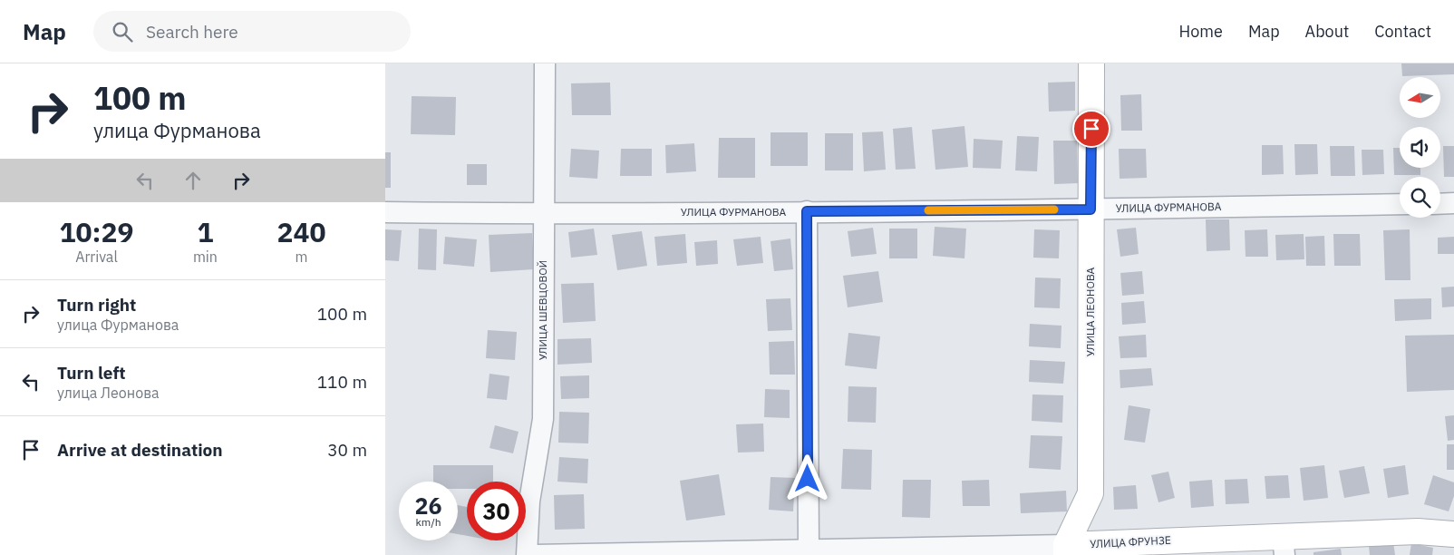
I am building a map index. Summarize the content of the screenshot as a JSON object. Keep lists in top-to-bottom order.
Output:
{
  "streets": {
    "street": [
      "УЛИЦА ФУРМАНОВА",
      "УЛИЦА ШЕВЦОВОЙ",
      "УЛИЦА ЛЕОНОВА",
      "УЛИЦА ФРУНЗЕ"
    ]
  },
  "crossings": [
    ["УЛИЦА ФУРМАНОВА", "УЛИЦА ШЕВЦОВОЙ"],
    ["УЛИЦА ФУРМАНОВА", "УЛИЦА ЛЕОНОВА"],
    ["УЛИЦА ЛЕОНОВА", "УЛИЦА ФРУНЗЕ"]
  ],
  "north": "left",
  "page": {
    "header": "Map",
    "search": "Search here",
    "nav": [
      "Home",
      "Map",
      "About",
      "Contact"
    ],
    "turn": ["100 m", "улица Фурманова"],
    "eta": [
      "10:29",
      "Arrival",
      "1",
      "min",
      "240",
      "m"
    ],
    "list": [
      {
        "name": "Turn right",
        "note": "улица Фурманова",
        "value": "100 m"
      },
      {
        "name": "Turn left",
        "note": "улица Леонова",
        "value": "110 m"
      },
      {
        "name": "Arrive at destination",
        "value": "30 m"
      }
    ],
    "speed": "26 km/h",
    "limit": "30"
  }
}
